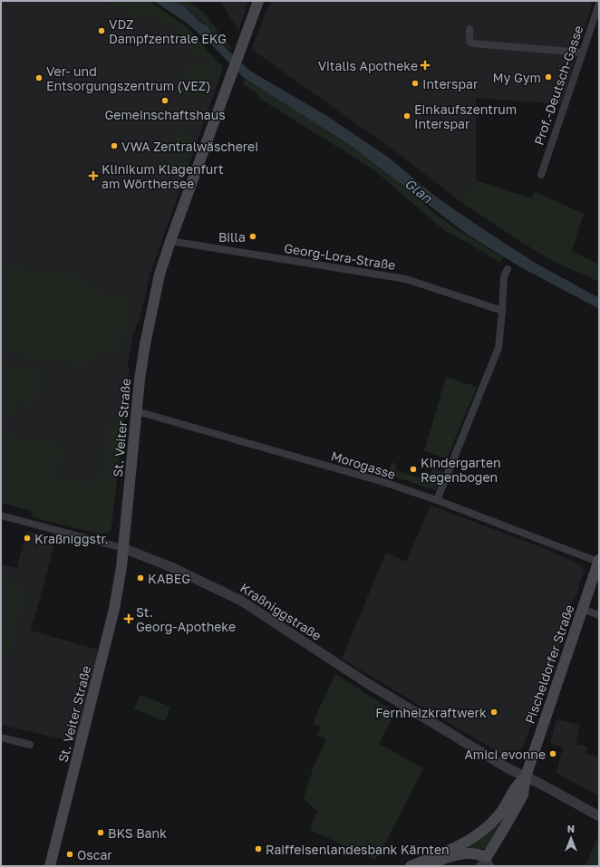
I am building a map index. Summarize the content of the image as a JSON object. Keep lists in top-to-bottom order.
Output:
{
  "streets": {
    "main road": ["St. Veiter Straße", "Pischeldorfer Straße"],
    "street": [
      "Prof.-Deutsch-Gasse",
      "Georg-Lora-Straße",
      "Morogasse",
      "Kraßniggstraße"
    ]
  },
  "crossings": [
    ["Georg-Lora-Straße", "St. Veiter Straße"],
    ["St. Veiter Straße", "Morogasse"],
    ["St. Veiter Straße", "Kraßniggstraße"],
    ["Morogasse", "Pischeldorfer Straße"],
    ["Kraßniggstraße", "Pischeldorfer Straße"]
  ],
  "water": ["Glan"],
  "places": {
    "other": [
      "VDZ Dampfzentrale EKG",
      "My Gym",
      "Ver- und Entsorgungszentrum (VEZ)",
      "Interspar",
      "Gemeinschaftshaus",
      "Einkaufszentrum Interspar",
      "VWA Zentralwäscherei",
      "Billa",
      "Kindergarten Regenbogen",
      "Kraßniggstr.",
      "KABEG",
      "Fernheizkraftwerk",
      "Amici evonne",
      "BKS Bank",
      "Raiffeisenlandesbank Kärnten",
      "Oscar"
    ],
    "health": ["Vitalis Apotheke", "Klinikum Klagenfurt am Wörthersee", "St. Georg-Apotheke"]
  },
  "north": "top"
}
